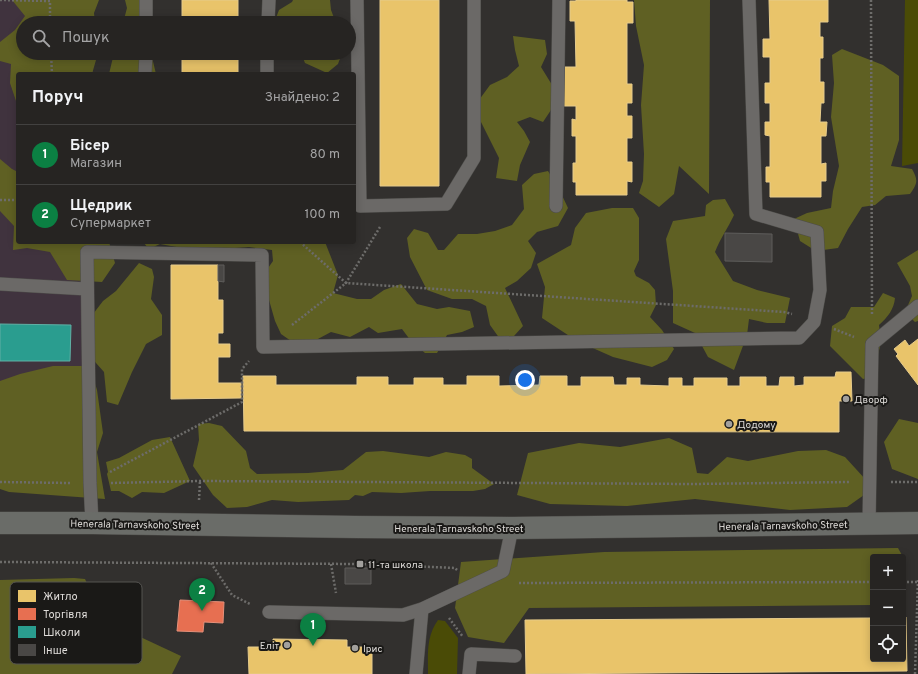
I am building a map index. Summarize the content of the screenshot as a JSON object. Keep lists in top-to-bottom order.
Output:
{
  "streets": {
    "main road": ["Henerala Tarnavskoho Street"]
  },
  "places": {
    "other": [
      "Дворф",
      "Додому",
      "Еліт",
      "Ірис"
    ],
    "transit": ["11-та школа"]
  },
  "legend": [
    "Житло",
    "Торгівля",
    "Школи",
    "Інше"
  ],
  "page": {
    "search": "Пошук",
    "heading": ["Поруч", "Знайдено: 2"],
    "list": [
      {
        "mark": "1",
        "name": "Бісер",
        "note": "Магазин",
        "value": "80 m"
      },
      {
        "mark": "2",
        "name": "Щедрик",
        "note": "Супермаркет",
        "value": "100 m"
      }
    ],
    "map_buttons": ["+", "−"],
    "pins": ["2", "1"]
  }
}
